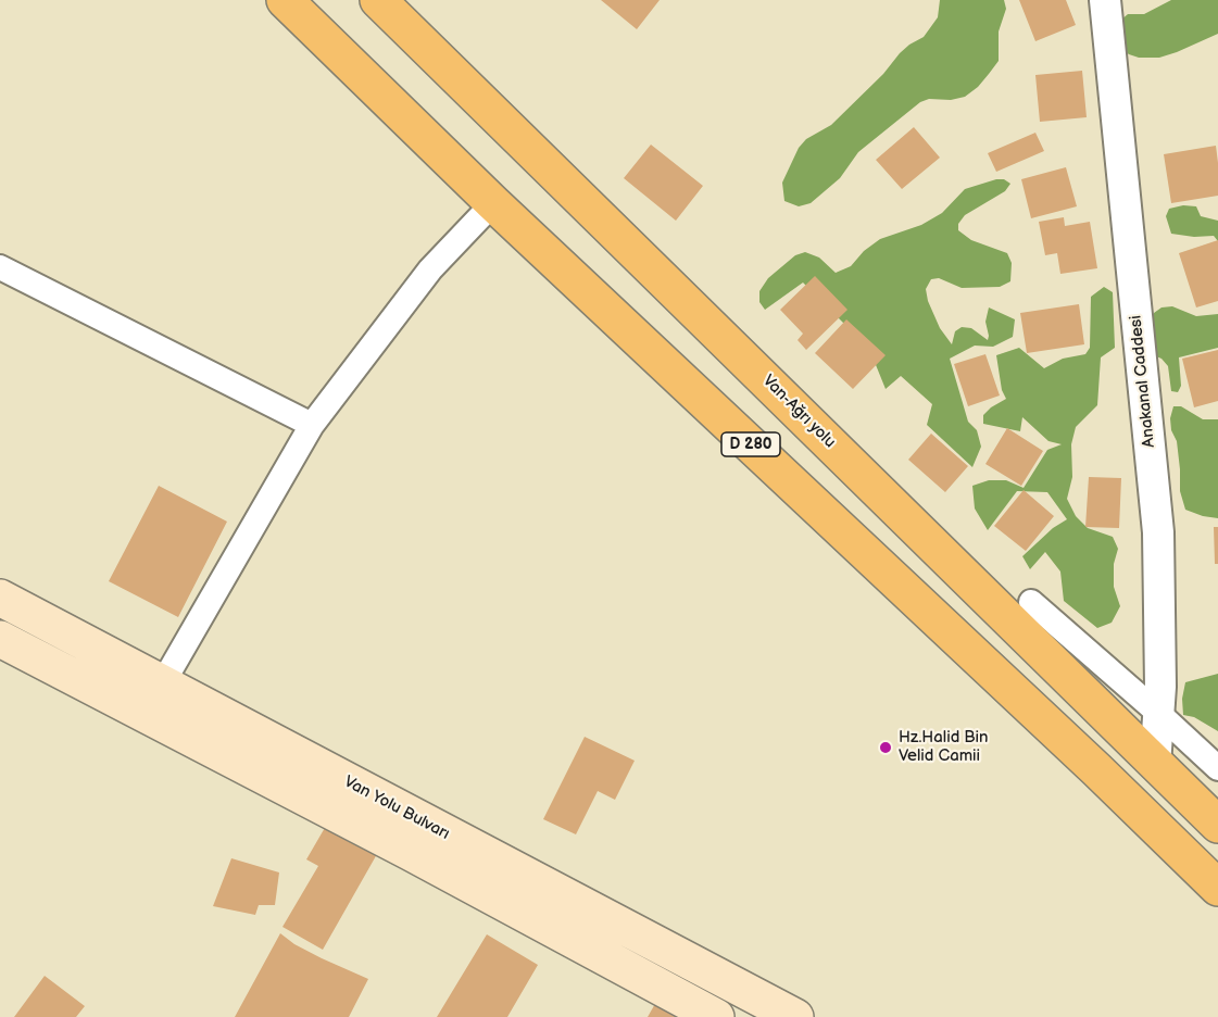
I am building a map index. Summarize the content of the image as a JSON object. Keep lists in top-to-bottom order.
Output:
{
  "streets": {
    "highway": ["Van-Ağrı yolu", "D 280"],
    "main road": ["Van Yolu Bulvarı"],
    "street": ["Anakanal Caddesi"]
  },
  "crossings": [
    ["Anakanal Caddesi", "Van-Ağrı yolu"]
  ],
  "places": ["Hz.Halid Bin Velid Camii"]
}
